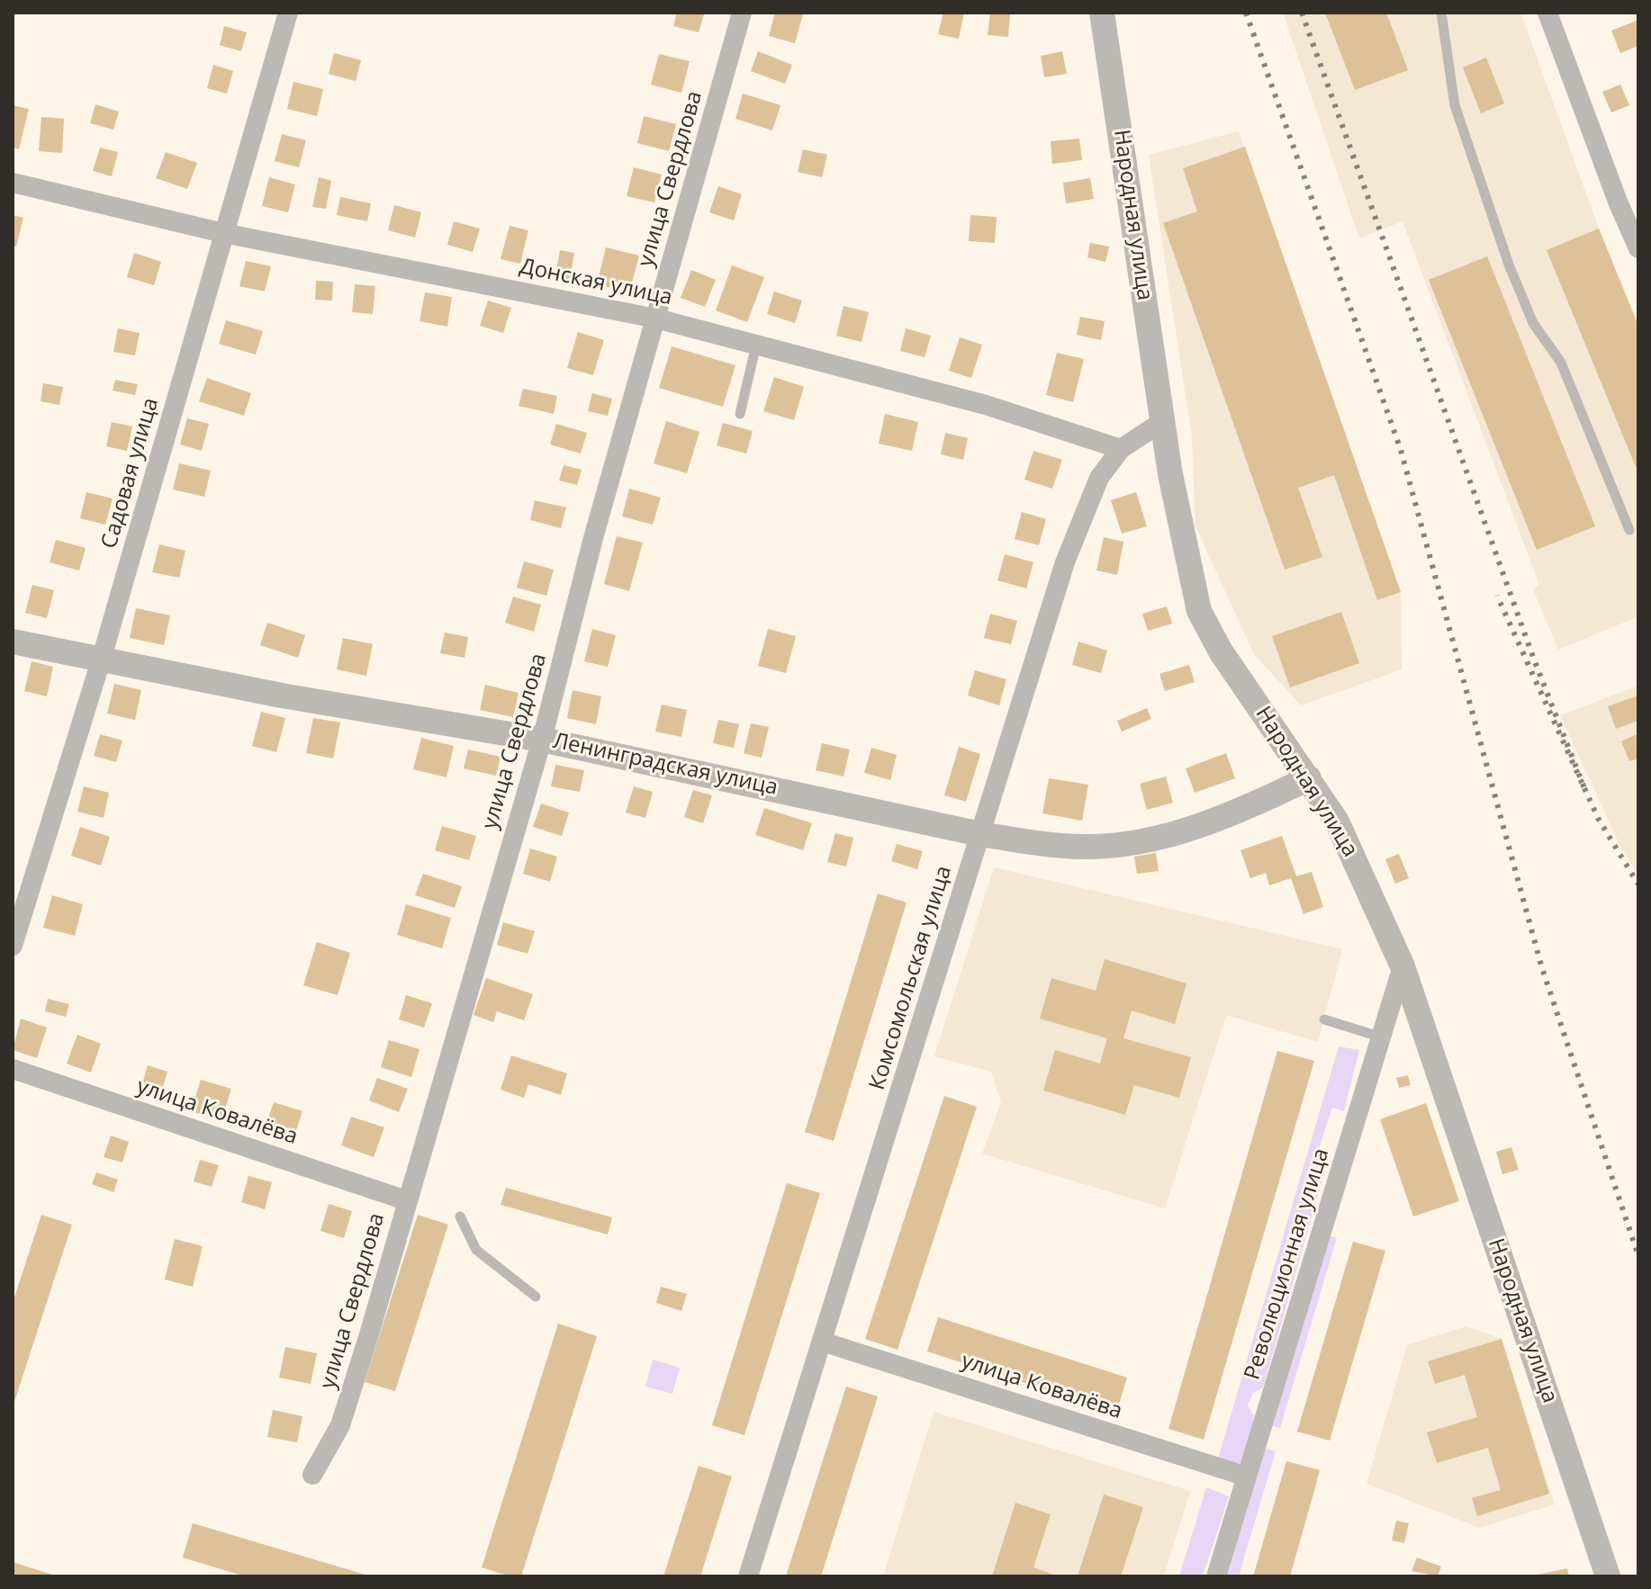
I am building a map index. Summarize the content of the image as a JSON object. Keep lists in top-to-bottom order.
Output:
{
  "streets": {
    "street": [
      "улица Свердлова",
      "Народная улица",
      "Донская улица",
      "Садовая улица",
      "Ленинградская улица",
      "Комсомольская улица",
      "улица Ковалёва",
      "Революционная улица"
    ]
  },
  "crossings": [
    ["улица Свердлова", "Донская улица"],
    ["улица Свердлова", "Ленинградская улица"],
    ["улица Свердлова", "улица Ковалёва"],
    ["Народная улица", "Ленинградская улица"],
    ["Народная улица", "Комсомольская улица"],
    ["Народная улица", "Революционная улица"],
    ["Донская улица", "Садовая улица"],
    ["Донская улица", "Комсомольская улица"],
    ["Садовая улица", "Ленинградская улица"],
    ["Ленинградская улица", "Комсомольская улица"],
    ["Комсомольская улица", "улица Ковалёва"],
    ["улица Ковалёва", "Революционная улица"]
  ]
}
